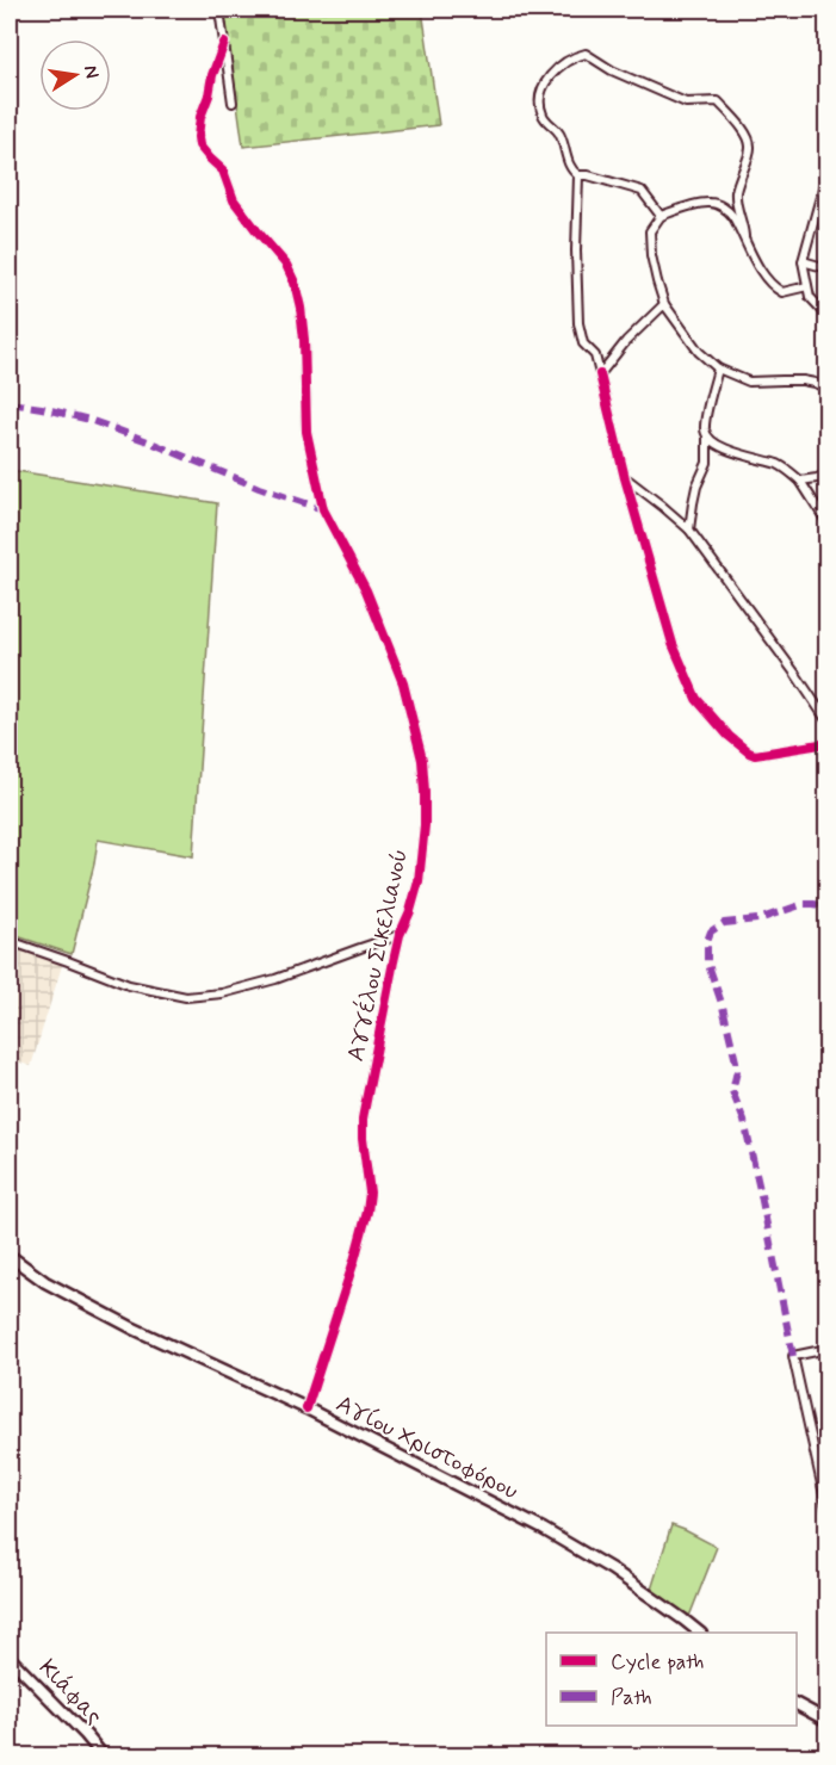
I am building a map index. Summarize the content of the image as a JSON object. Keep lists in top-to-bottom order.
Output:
{
  "streets": {
    "main road": ["Αγίου Χριστοφόρου", "Κιάφας"],
    "street": ["Αγγέλου Σικελιανού"]
  },
  "crossings": [
    ["Αγγέλου Σικελιανού", "Αγίου Χριστοφόρου"]
  ],
  "legend": ["Cycle path", "Path"],
  "north": "right"
}
